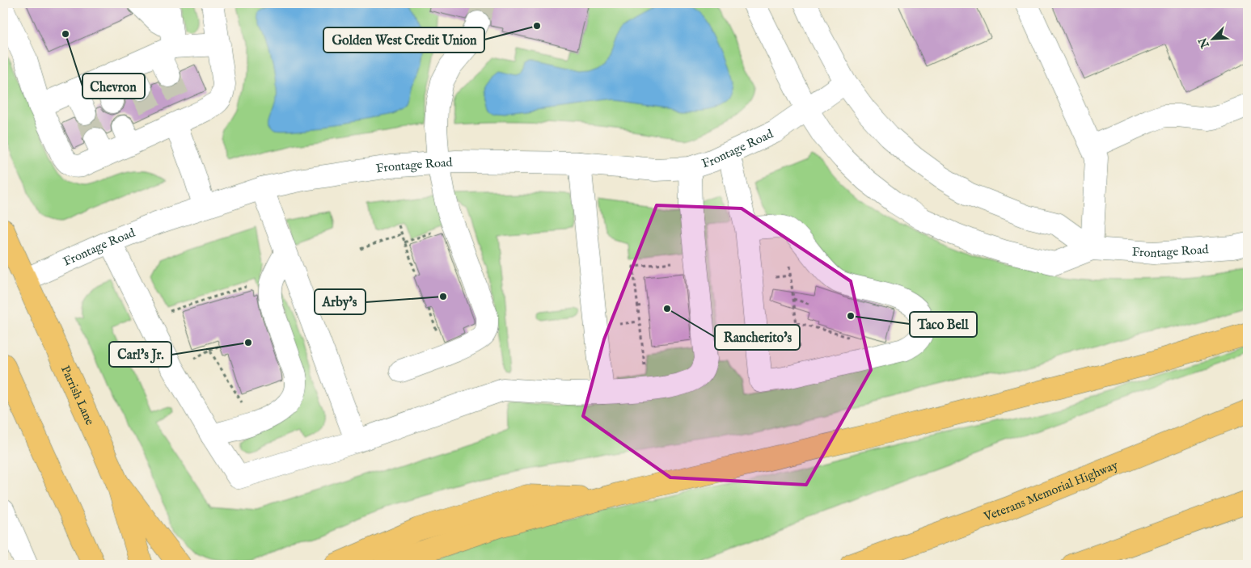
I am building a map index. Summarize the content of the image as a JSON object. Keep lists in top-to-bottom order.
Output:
{
  "streets": {
    "main road": ["Parrish Lane", "Veterans Memorial Highway"],
    "street": ["Frontage Road"]
  },
  "crossings": [
    ["Frontage Road", "Parrish Lane"]
  ],
  "places": [
    "Golden West Credit Union",
    "Chevron",
    "Arby's",
    "Rancherito's",
    "Taco Bell",
    "Carl's Jr."
  ],
  "north": "bottom left"
}
